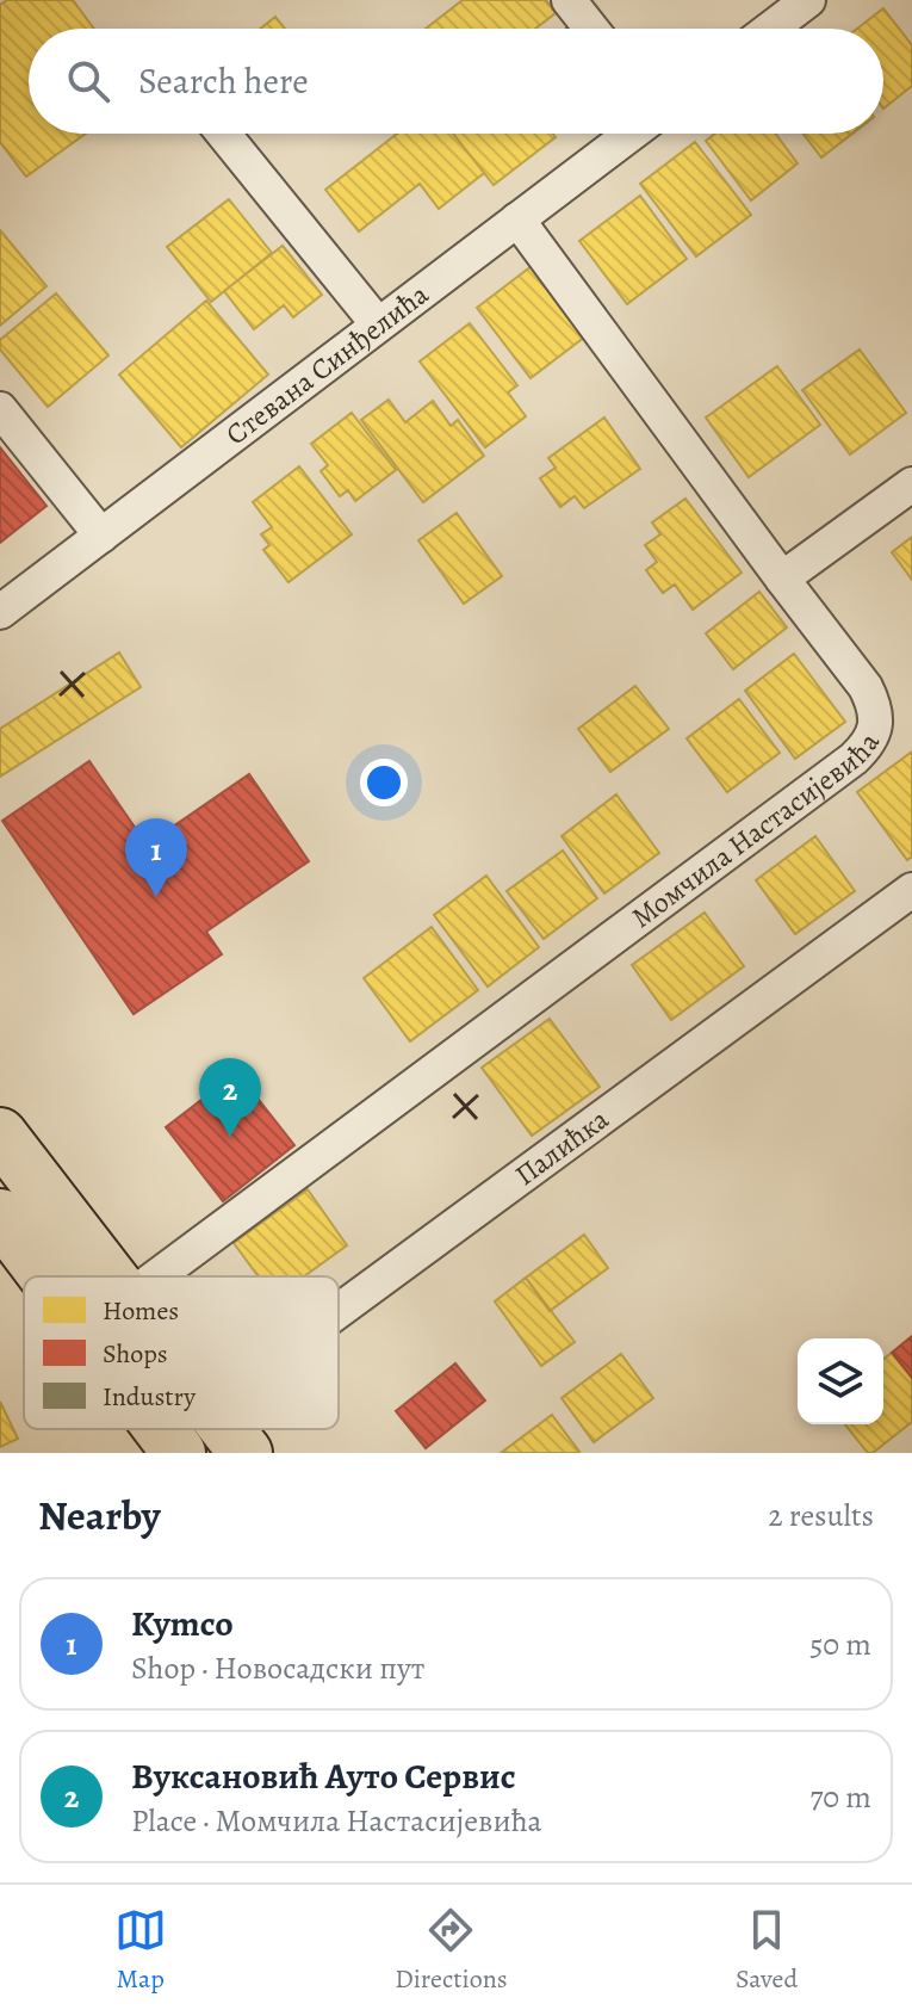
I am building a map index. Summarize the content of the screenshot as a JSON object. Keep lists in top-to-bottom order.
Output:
{
  "streets": {
    "street": ["Стевана Синђелића", "Момчила Настасијевића", "Палићка"]
  },
  "crossings": [
    ["Стевана Синђелића", "Момчила Настасијевића"]
  ],
  "legend": ["Homes", "Shops", "Industry"],
  "page": {
    "search": "Search here",
    "pins": ["1", "2"],
    "heading": ["Nearby", "2 results"],
    "list": [
      {
        "mark": "1",
        "name": "Kymco",
        "note": "Shop · Новосадски пут",
        "value": "50 m"
      },
      {
        "mark": "2",
        "name": "Вуксановић Ауто Сервис",
        "note": "Place · Момчила Настасијевића",
        "value": "70 m"
      }
    ],
    "nav": ["Map", "Directions", "Saved"]
  }
}
